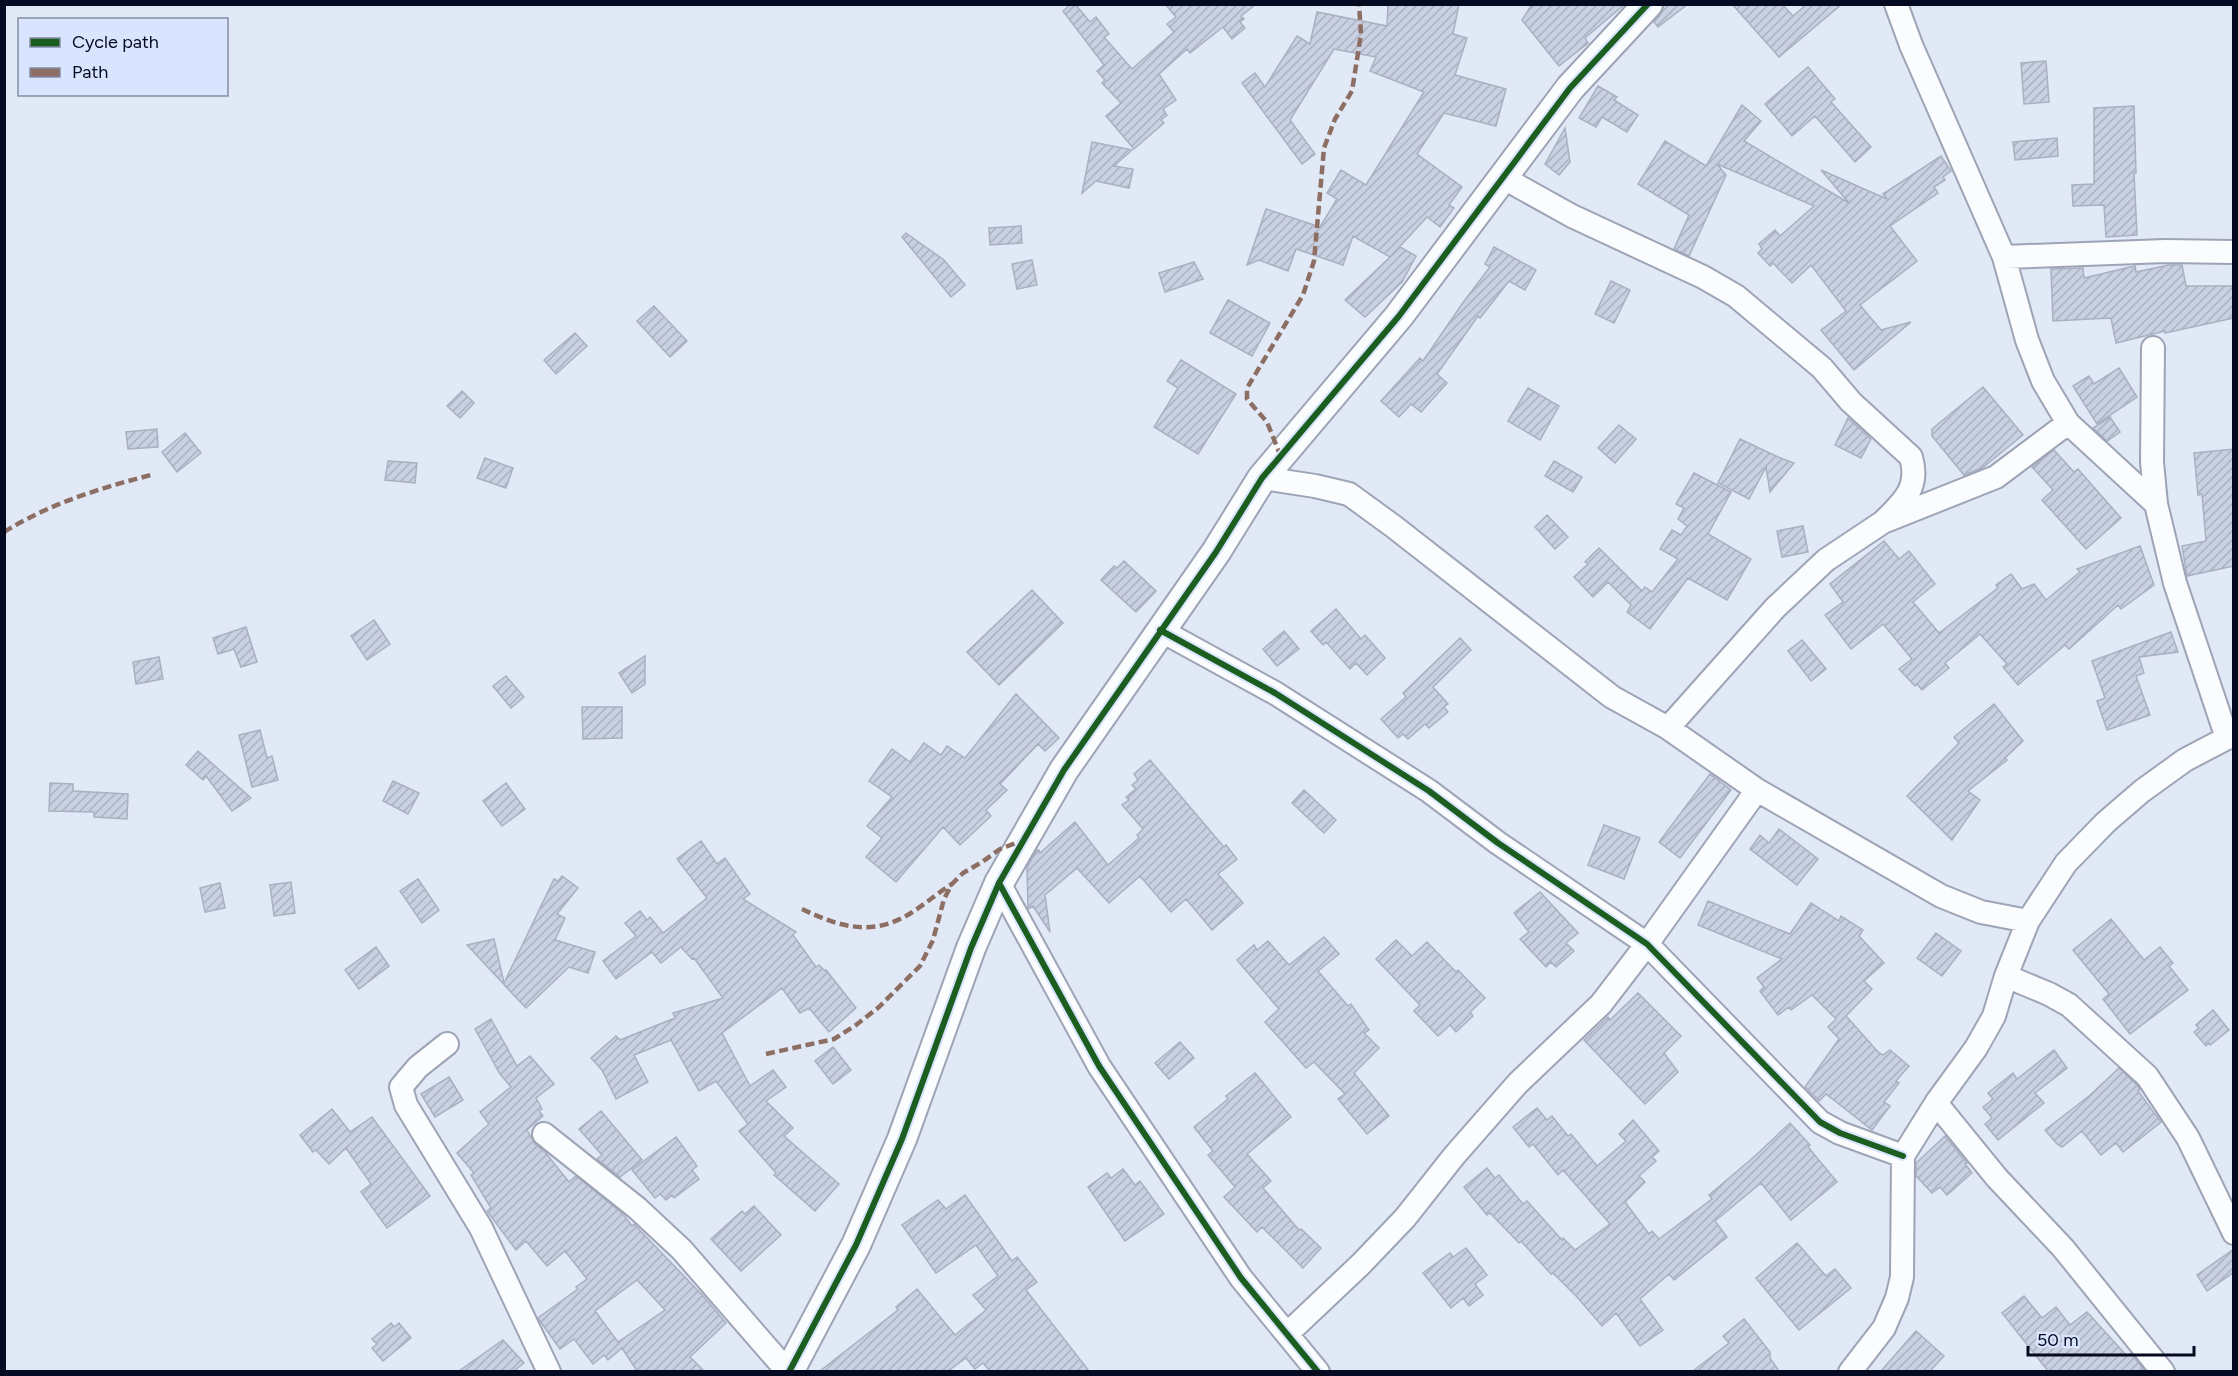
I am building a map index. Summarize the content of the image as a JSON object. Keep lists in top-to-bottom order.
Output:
{
  "legend": ["Cycle path", "Path"],
  "scale_bar": "50 m"
}
